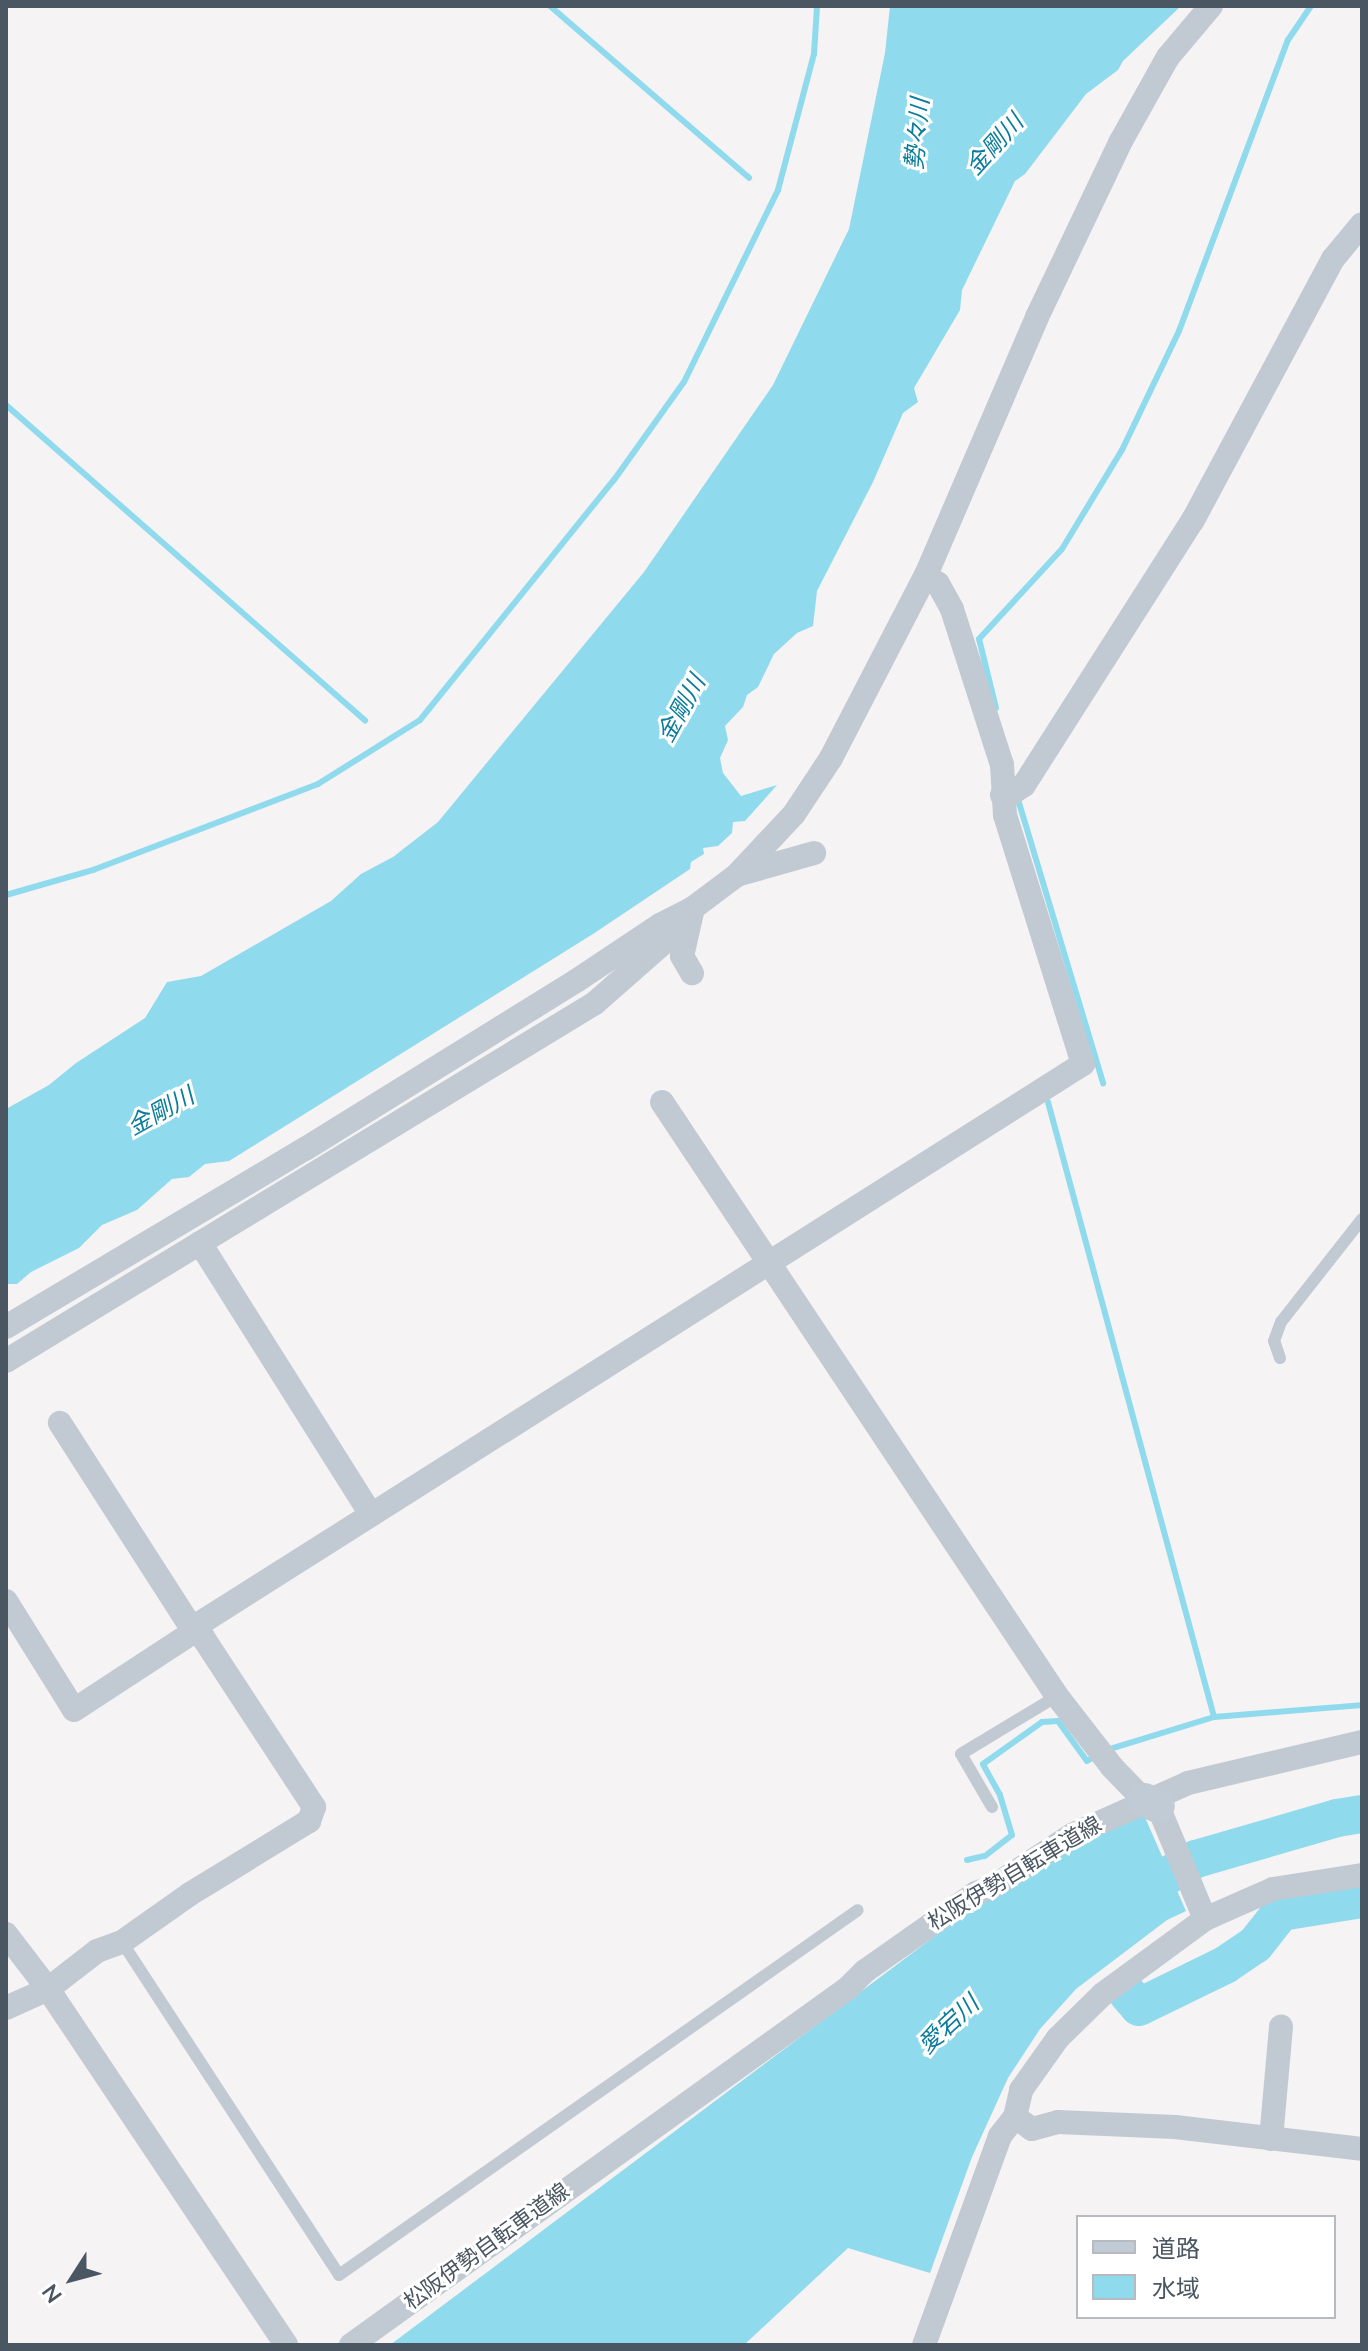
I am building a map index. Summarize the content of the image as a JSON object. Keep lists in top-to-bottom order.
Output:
{
  "streets": {
    "street": ["松阪伊勢自転車道線"]
  },
  "water": ["勢々川", "金剛川", "愛宕川"],
  "legend": ["道路", "水域"],
  "north": "bottom left"
}
